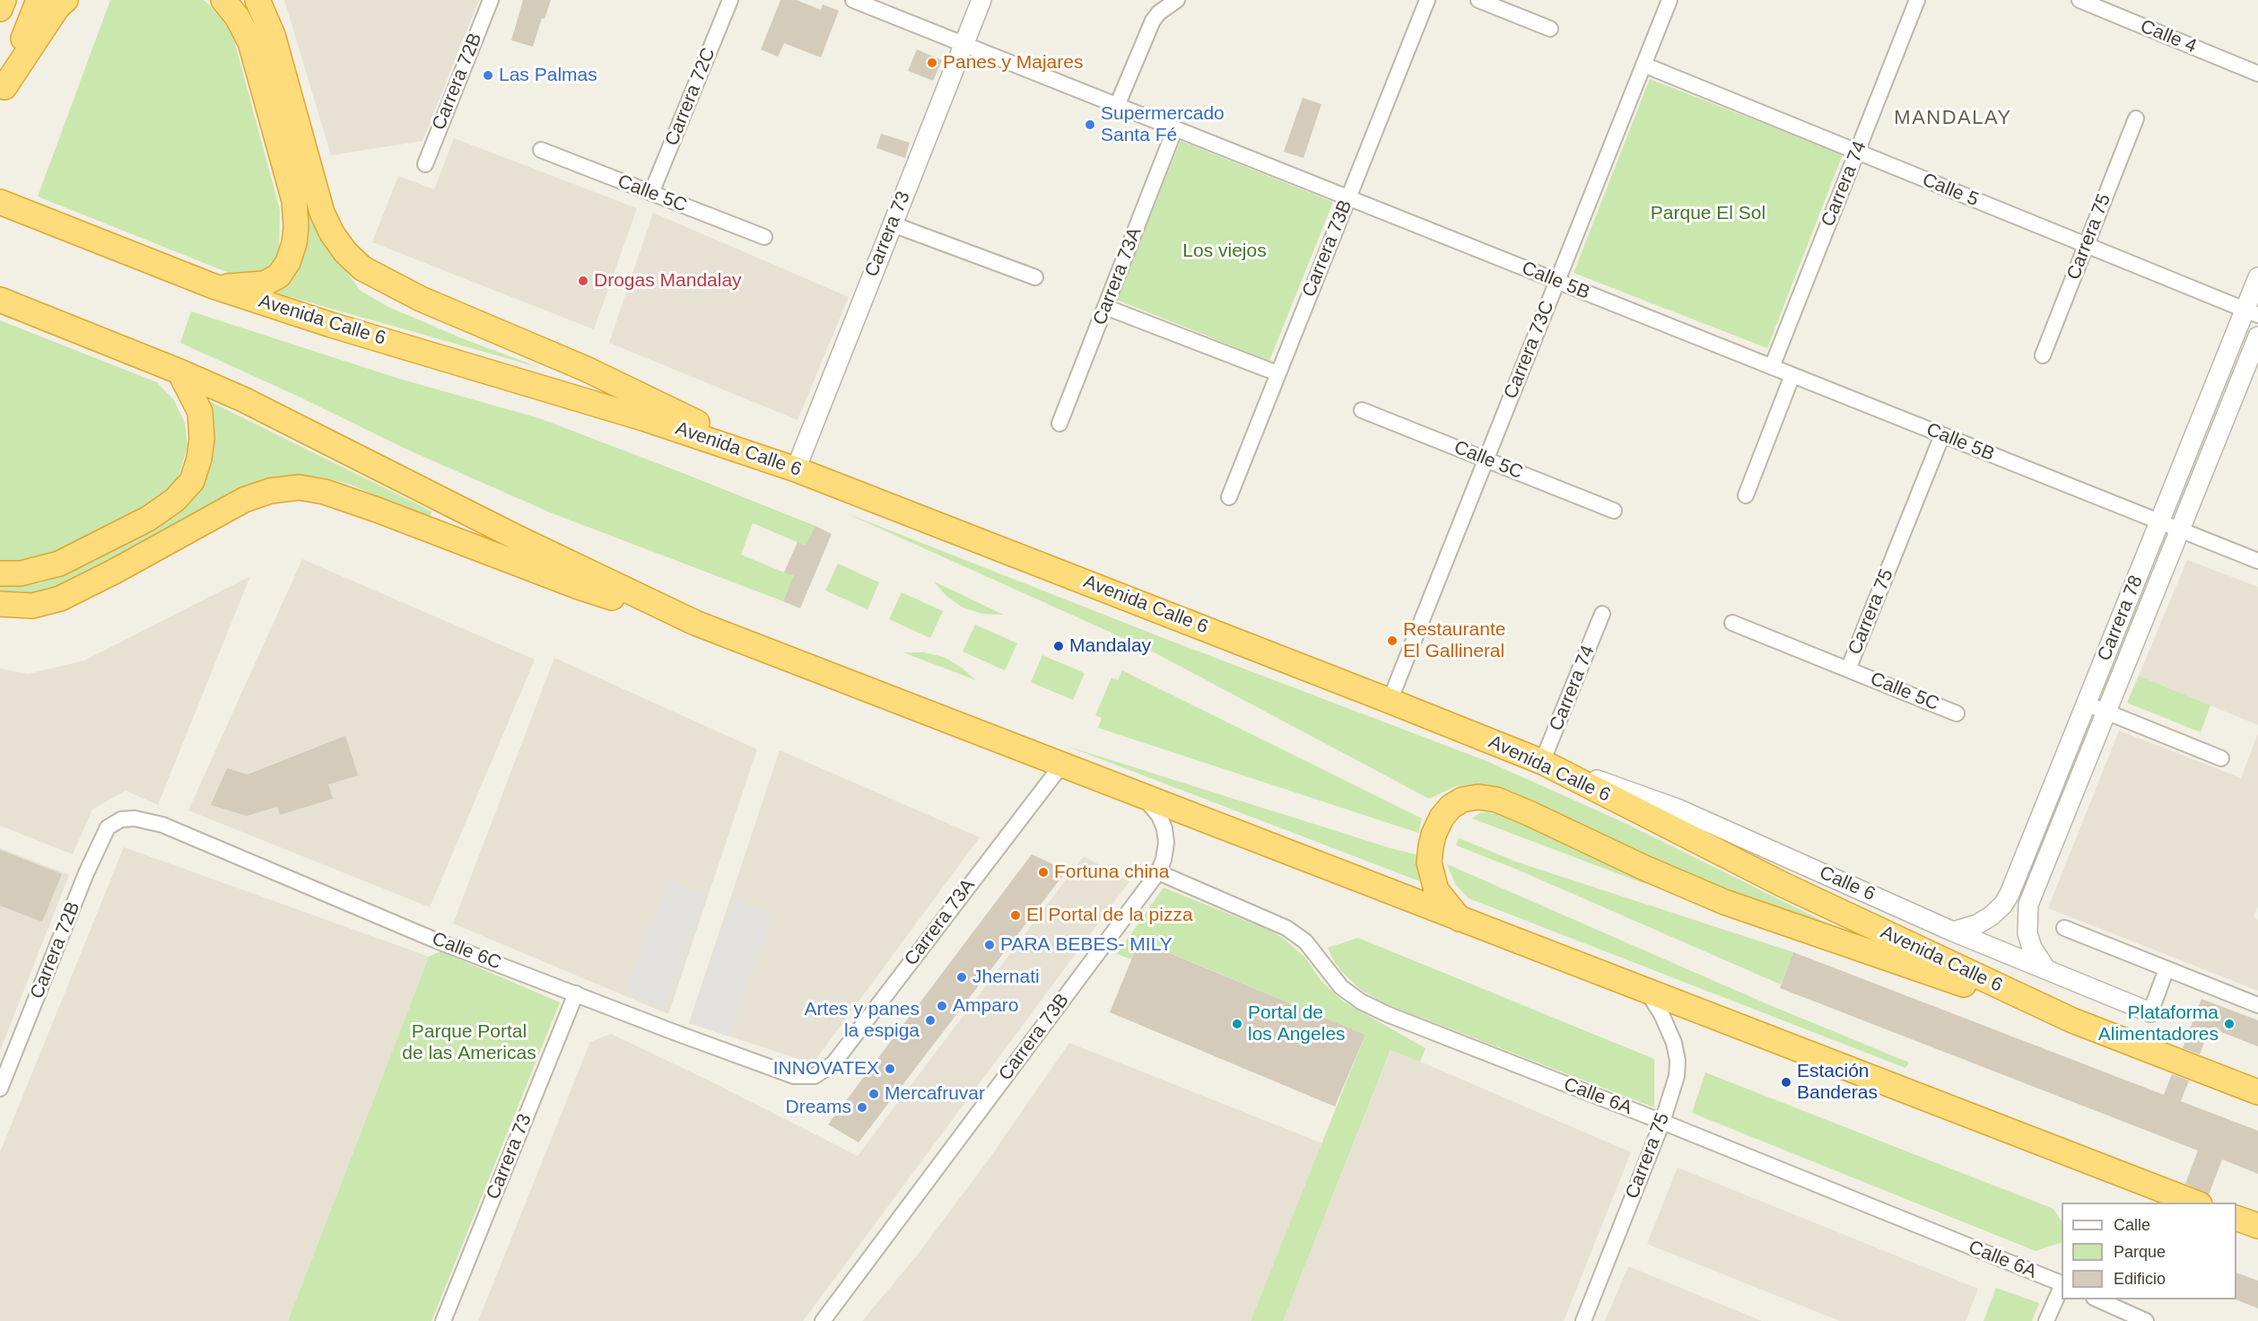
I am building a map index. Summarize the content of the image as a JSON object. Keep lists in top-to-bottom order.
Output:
{
  "streets": {
    "highway": ["Avenida Calle 6"],
    "street": [
      "Calle 4",
      "Carrera 72B",
      "Carrera 72C",
      "Carrera 74",
      "Calle 5",
      "Calle 5C",
      "Carrera 73",
      "Carrera 75",
      "Carrera 73B",
      "Carrera 73A",
      "Calle 5B",
      "Carrera 73C",
      "Carrera 78",
      "Calle 6",
      "Calle 6C",
      "Calle 6A"
    ]
  },
  "crossings": [
    ["Carrera 72B", "Calle 6C"],
    ["Carrera 72C", "Calle 5C"],
    ["Carrera 74", "Calle 5"],
    ["Carrera 74", "Calle 5B"],
    ["Carrera 74", "Avenida Calle 6"],
    ["Carrera 74", "Calle 6"],
    ["Calle 5", "Carrera 75"],
    ["Calle 5", "Carrera 73C"],
    ["Calle 5", "Carrera 78"],
    ["Calle 5C", "Carrera 75"],
    ["Calle 5C", "Carrera 73C"],
    ["Carrera 73", "Calle 5B"],
    ["Carrera 73", "Avenida Calle 6"],
    ["Carrera 73", "Calle 6C"],
    ["Carrera 75", "Calle 5B"],
    ["Carrera 75", "Calle 6A"],
    ["Carrera 73B", "Calle 5B"],
    ["Carrera 73B", "Calle 6A"],
    ["Carrera 73A", "Calle 5B"],
    ["Carrera 73A", "Calle 6C"],
    ["Calle 5B", "Carrera 73C"],
    ["Calle 5B", "Carrera 78"],
    ["Avenida Calle 6", "Carrera 73C"],
    ["Avenida Calle 6", "Calle 6"],
    ["Carrera 78", "Calle 6"]
  ],
  "districts": ["MANDALAY"],
  "parks": ["Parque El Sol", "Los viejos", "Parque Portal de las Americas"],
  "places": [
    "Panes y Majares",
    "Las Palmas",
    "Supermercado Santa Fé",
    "Drogas Mandalay",
    "Restaurante El Gallineral",
    "Mandalay",
    "Fortuna china",
    "El Portal de la pizza",
    "PARA BEBES- MILY",
    "Jhernati",
    "Amparo",
    "Artes y panes la espiga",
    "Portal de los Angeles",
    "Plataforma Alimentadores",
    "INNOVATEX",
    "Estación Banderas",
    "Mercafruvar",
    "Dreams"
  ],
  "legend": ["Calle", "Parque", "Edificio"]
}
